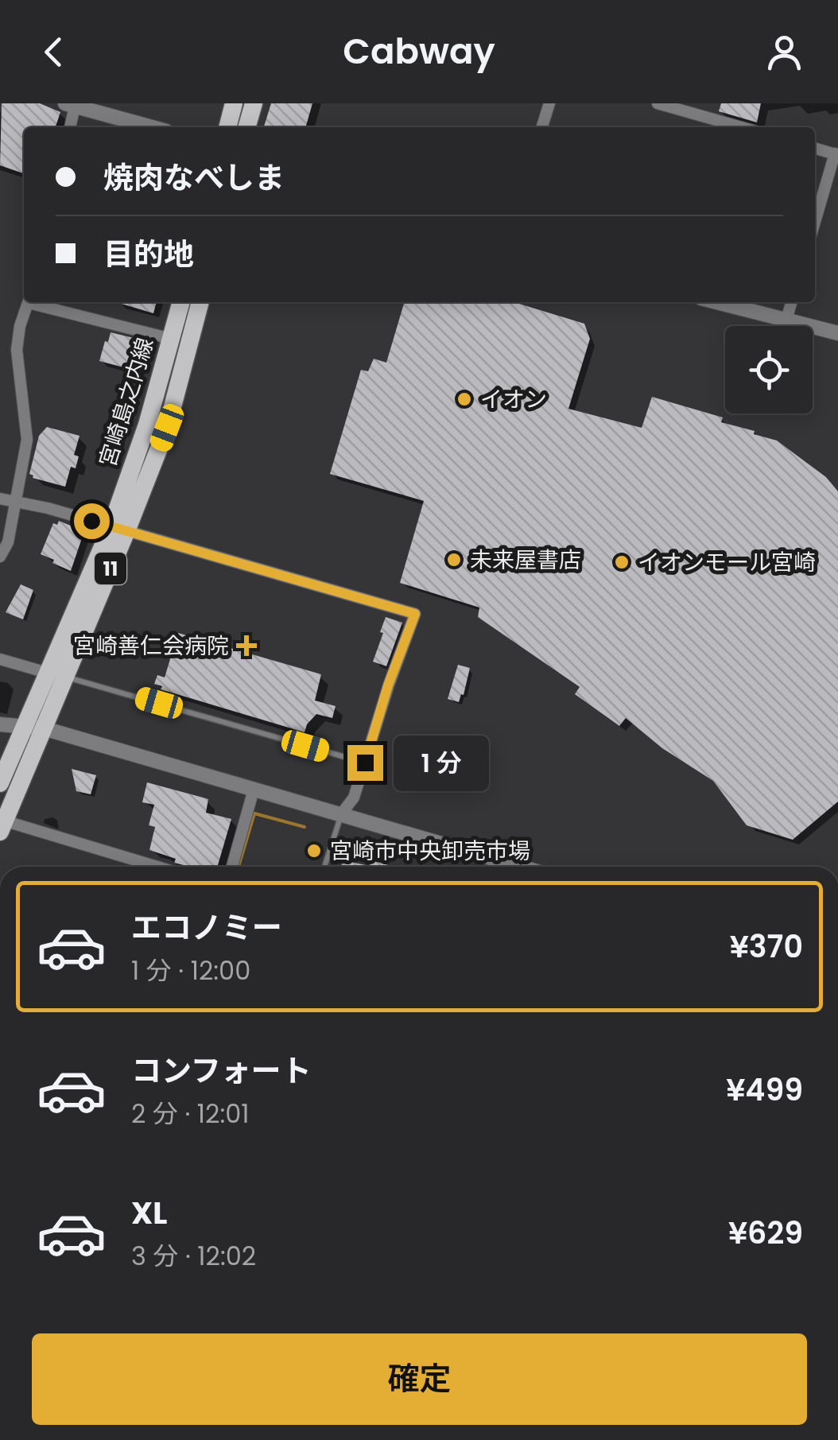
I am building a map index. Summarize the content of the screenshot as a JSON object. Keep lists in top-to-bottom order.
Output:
{
  "streets": {
    "main road": ["宮崎島之内線", "11"]
  },
  "places": {
    "other": [
      "イオン",
      "未来屋書店",
      "イオンモール宮崎",
      "宮崎市中央卸売市場"
    ],
    "health": ["宮崎善仁会病院"]
  },
  "page": {
    "header": "Cabway",
    "banner": ["焼肉なべしま", "目的地"],
    "bubble": "1 分",
    "list": [
      {
        "name": "エコノミー",
        "note": "1 分 · 12:00",
        "value": "¥370"
      },
      {
        "name": "コンフォート",
        "note": "2 分 · 12:01",
        "value": "¥499"
      },
      {
        "name": "XL",
        "note": "3 分 · 12:02",
        "value": "¥629"
      }
    ],
    "buttons": "確定"
  }
}
